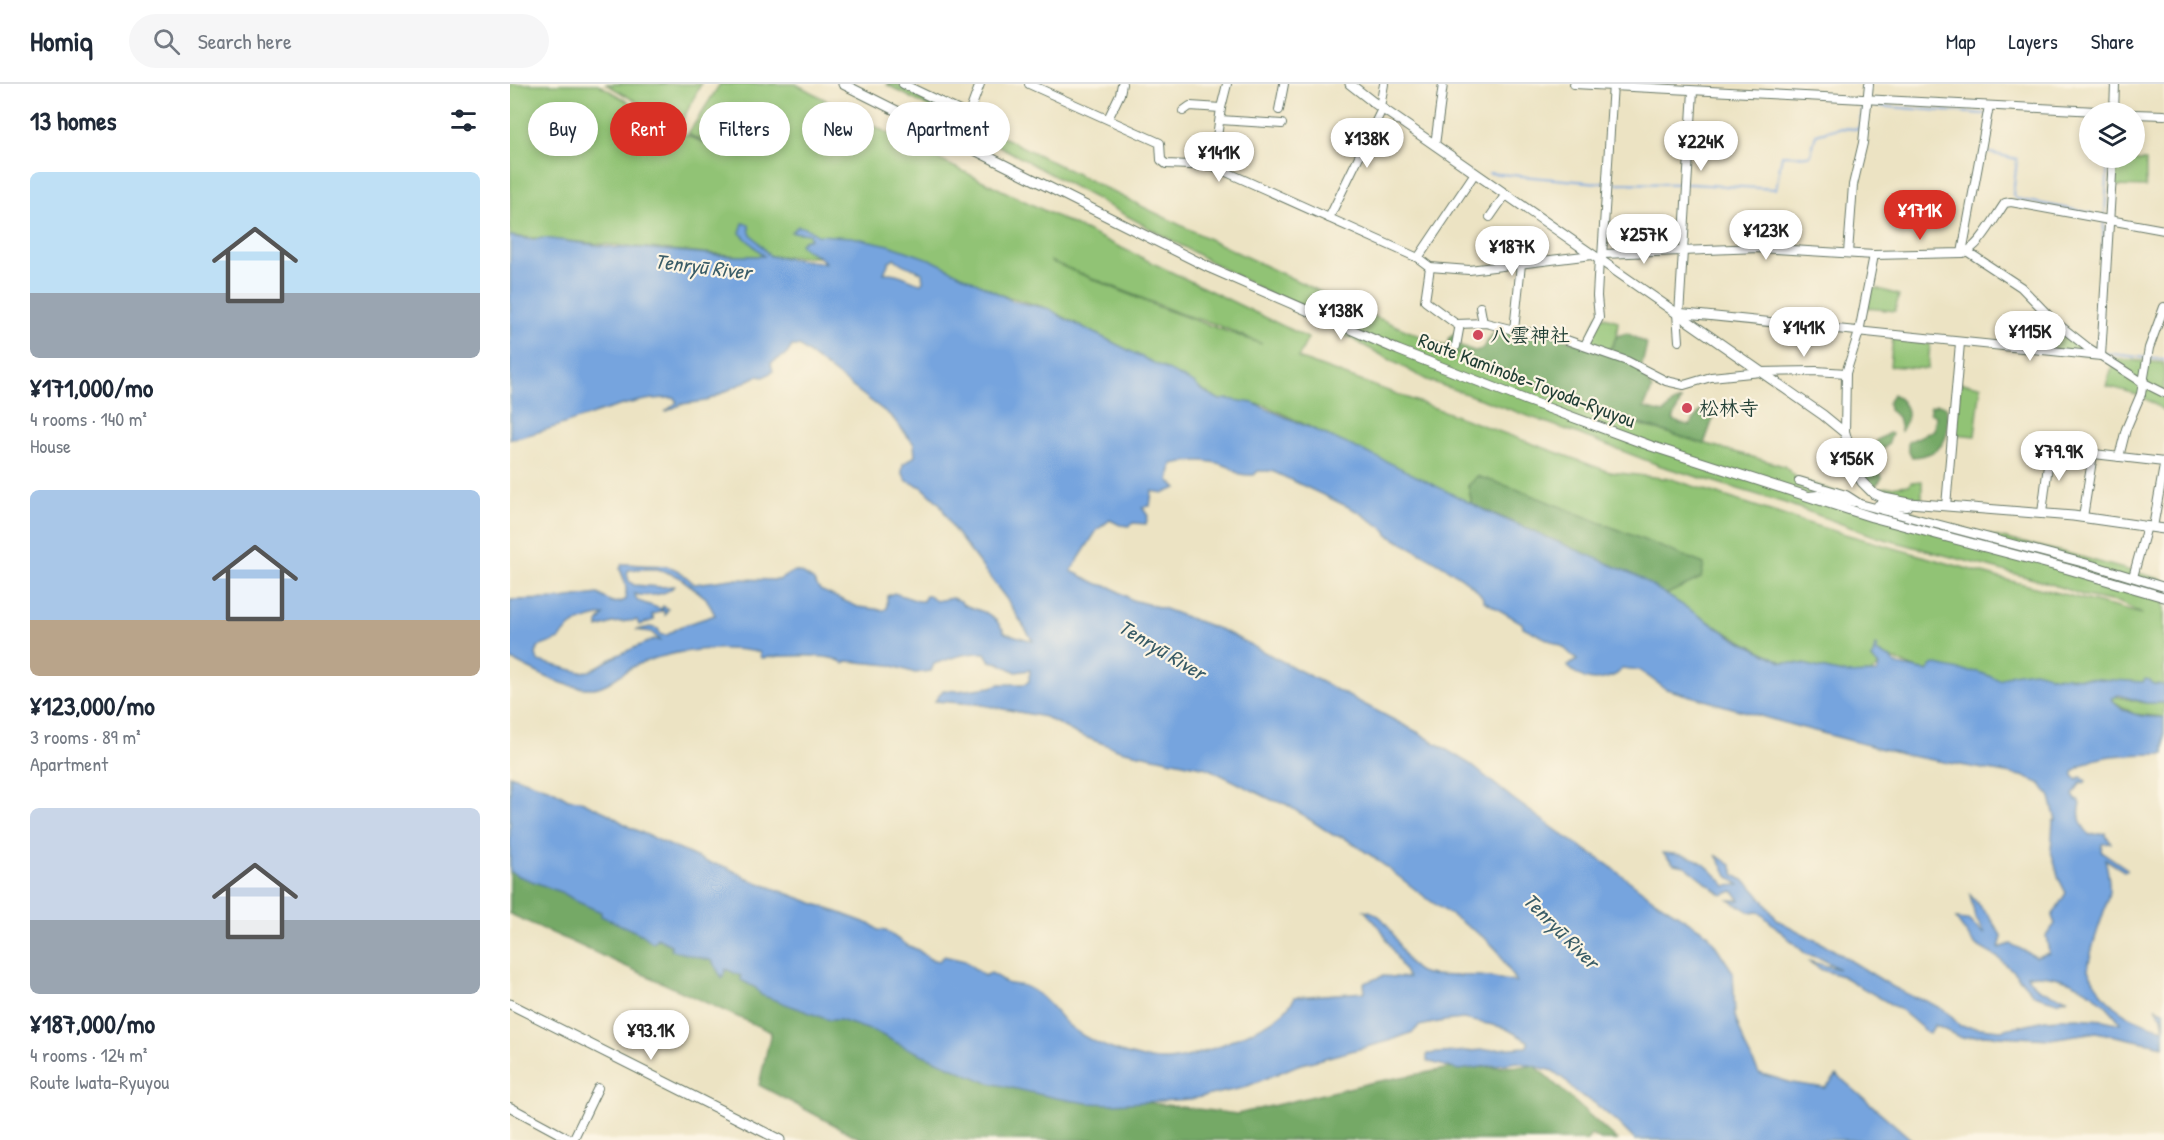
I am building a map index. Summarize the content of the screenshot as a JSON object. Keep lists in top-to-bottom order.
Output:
{
  "streets": {
    "main road": ["Route Kaminobe-Toyoda-Ryuyou"]
  },
  "water": ["Tenryū River"],
  "places": ["八雲神社", "松林寺"],
  "page": {
    "header": "Homiq",
    "search": "Search here",
    "nav": ["Map", "Layers", "Share"],
    "heading": "13 homes",
    "chip": [
      "Buy",
      "Rent",
      "Filters",
      "New",
      "Apartment"
    ],
    "price": [
      "¥138K",
      "¥224K",
      "¥141K",
      "¥171K",
      "¥123K",
      "¥257K",
      "¥187K",
      "¥138K",
      "¥141K",
      "¥115K",
      "¥79.9K",
      "¥156K",
      "¥93.1K"
    ],
    "list": [
      {
        "name": "¥171,000/mo",
        "note": "4 rooms · 140 m² · House"
      },
      {
        "name": "¥123,000/mo",
        "note": "3 rooms · 89 m² · Apartment"
      },
      {
        "name": "¥187,000/mo",
        "note": "4 rooms · 124 m² · Route Iwata-Ryuyou"
      }
    ]
  }
}
